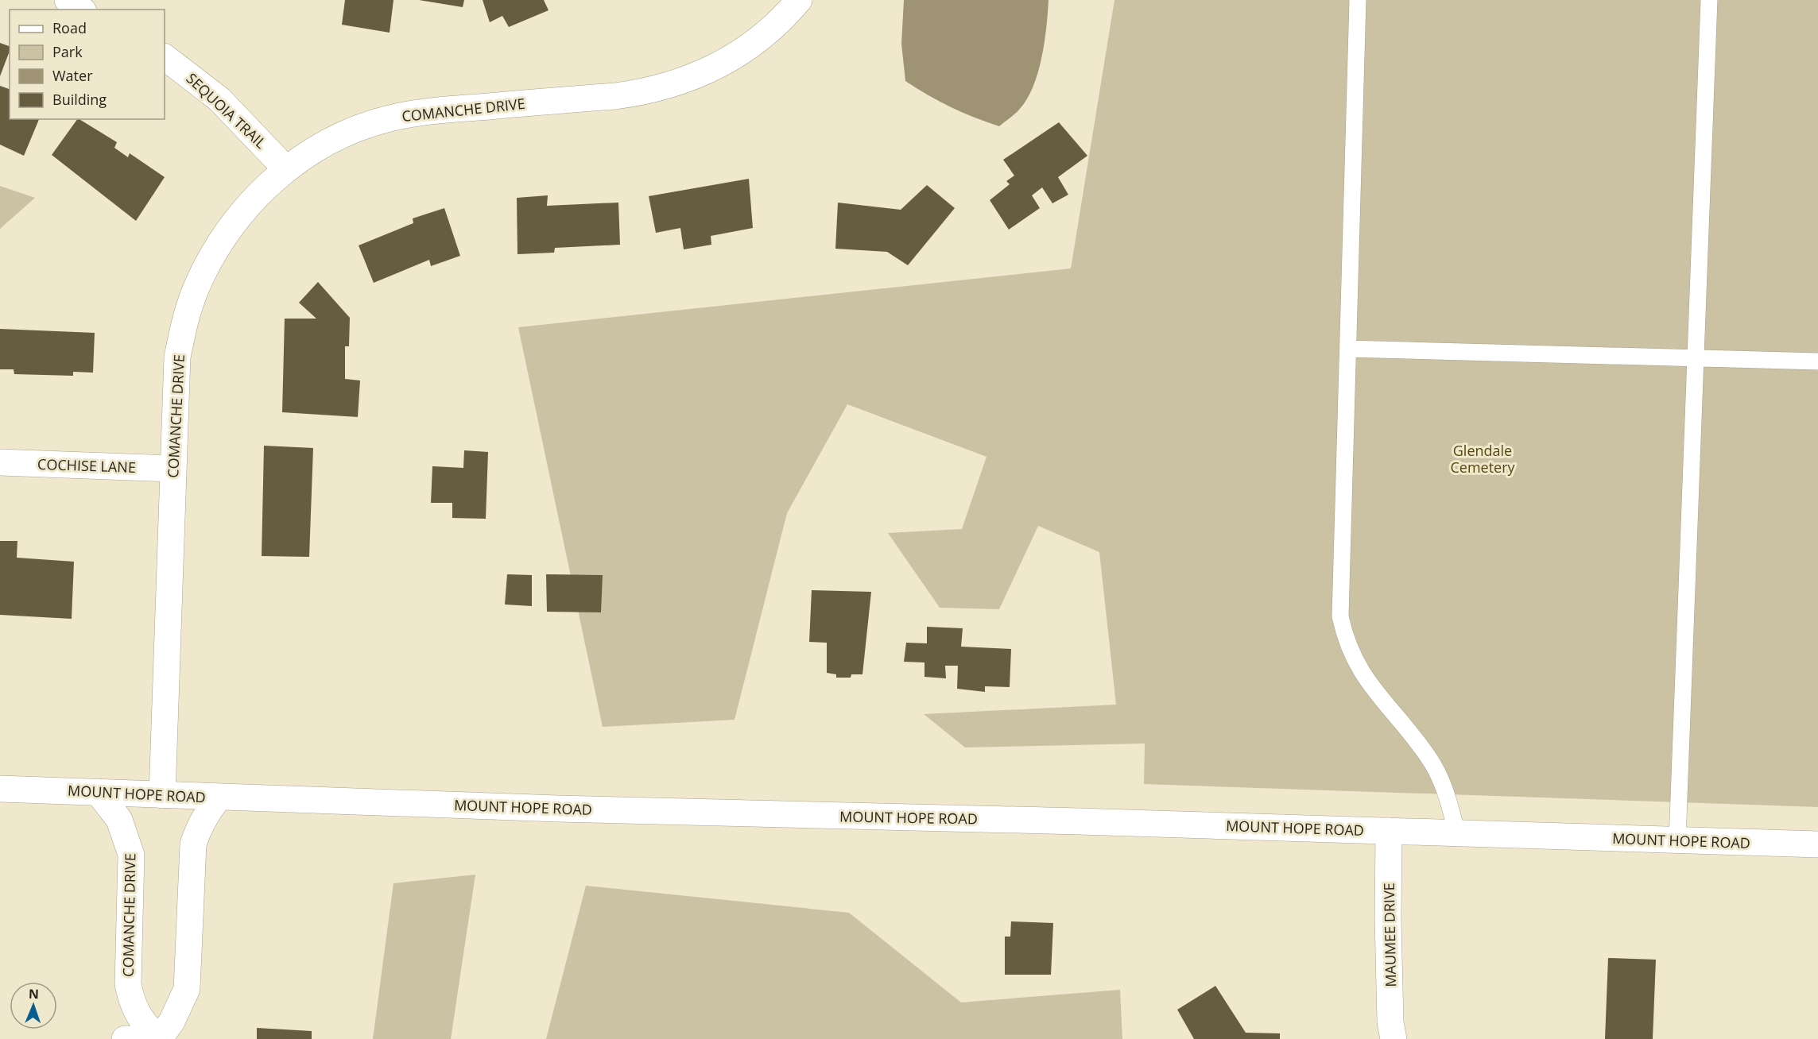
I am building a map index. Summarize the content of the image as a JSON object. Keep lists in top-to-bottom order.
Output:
{
  "streets": {
    "street": [
      "COMANCHE DRIVE",
      "SEQUOIA TRAIL",
      "COCHISE LANE",
      "MOUNT HOPE ROAD",
      "MAUMEE DRIVE"
    ]
  },
  "crossings": [
    ["COMANCHE DRIVE", "SEQUOIA TRAIL"],
    ["COMANCHE DRIVE", "COCHISE LANE"],
    ["COMANCHE DRIVE", "MOUNT HOPE ROAD"],
    ["MOUNT HOPE ROAD", "MAUMEE DRIVE"]
  ],
  "parks": ["Glendale Cemetery"],
  "legend": [
    "Road",
    "Park",
    "Water",
    "Building"
  ],
  "north": "top"
}
